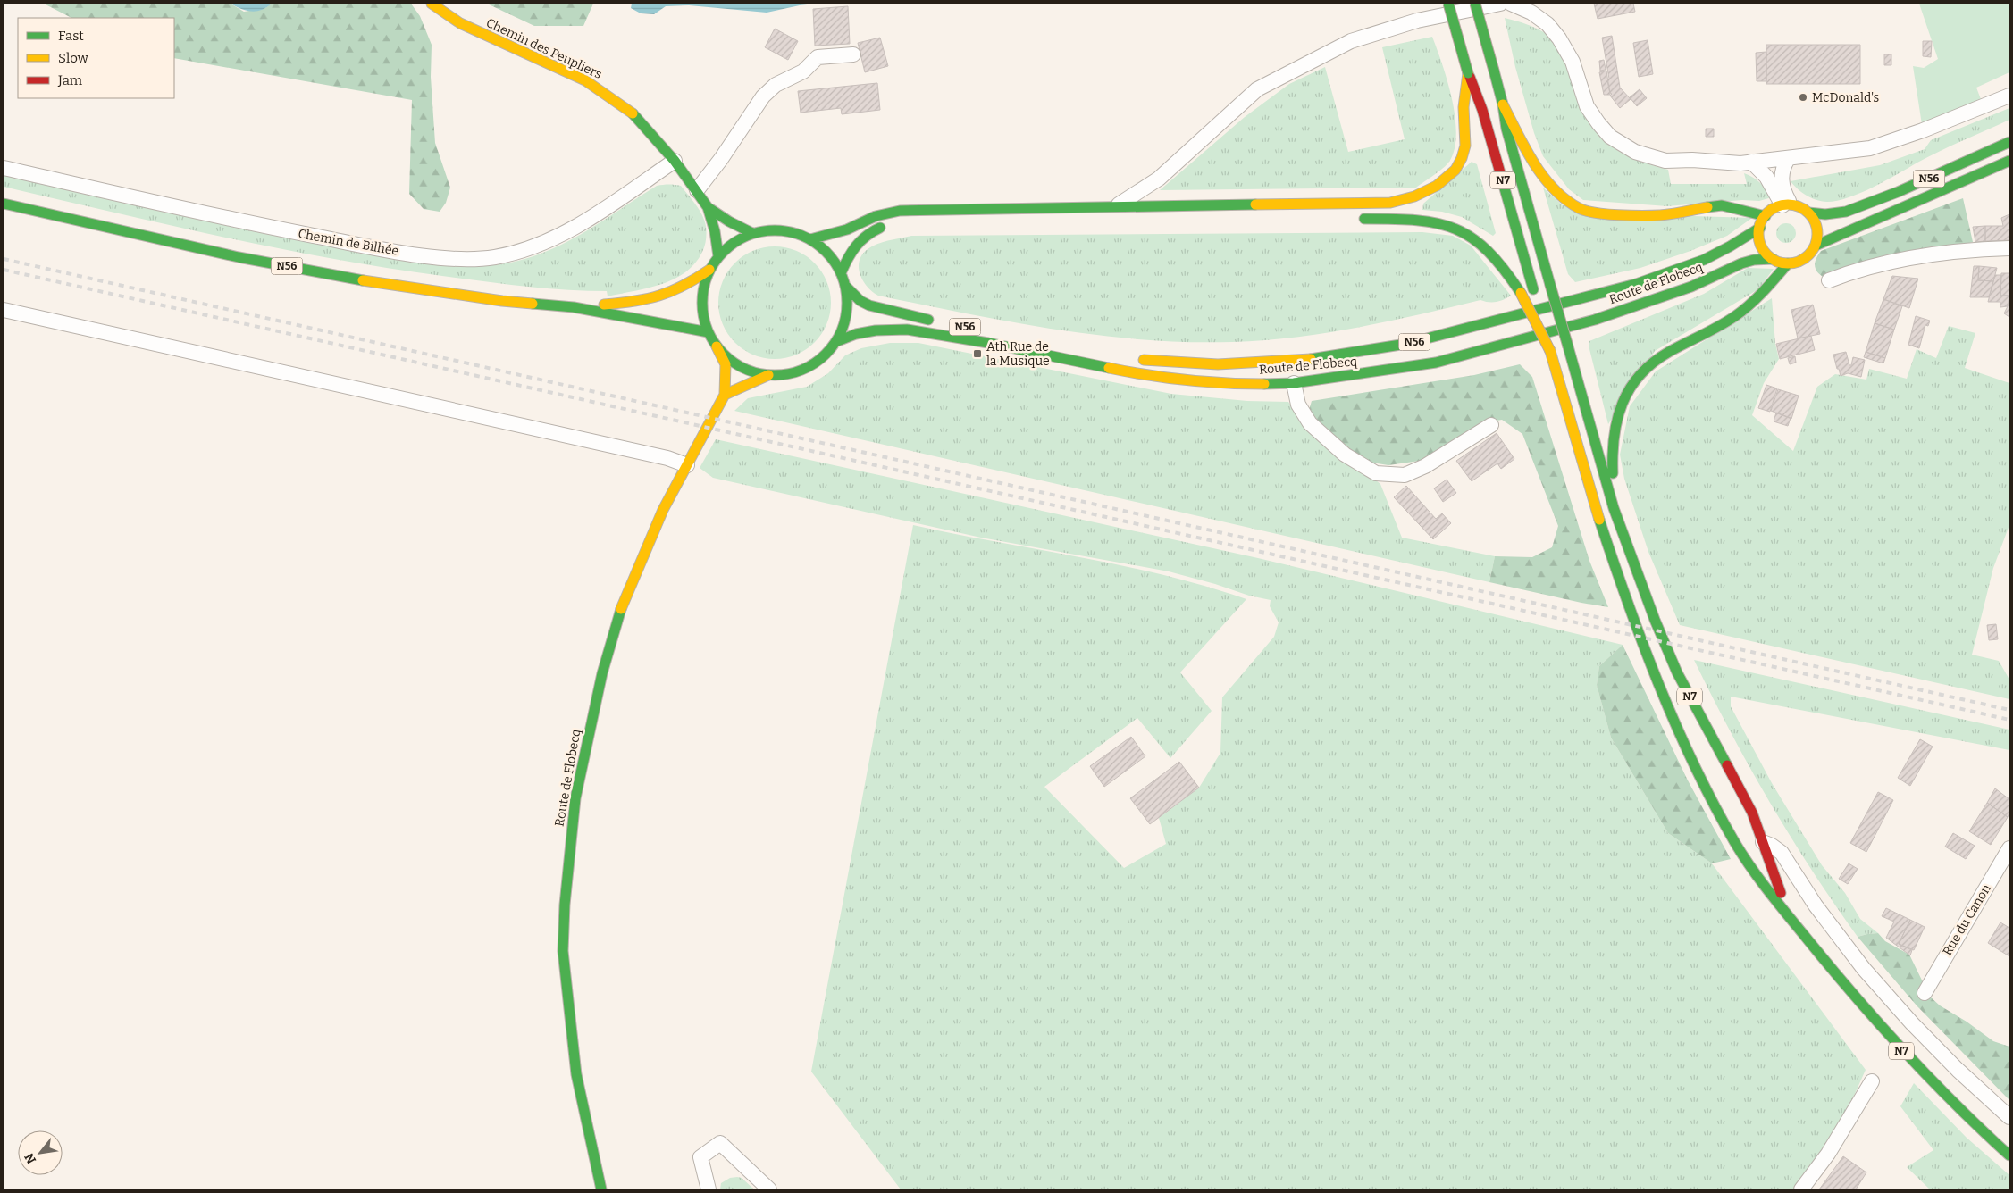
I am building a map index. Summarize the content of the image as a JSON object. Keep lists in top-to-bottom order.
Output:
{
  "streets": {
    "main road": [
      "Chemin des Peupliers",
      "N56",
      "N7",
      "Route de Flobecq"
    ],
    "street": ["Chemin de Bilhée", "Rue du Canon"]
  },
  "crossings": [
    ["Chemin des Peupliers", "N56"],
    ["Chemin des Peupliers", "Chemin de Bilhée"],
    ["Chemin des Peupliers", "Route de Flobecq"],
    ["N56", "Route de Flobecq"]
  ],
  "places": {
    "other": ["McDonald's"],
    "transit": ["Ath Rue de la Musique"]
  },
  "legend": ["Fast", "Slow", "Jam"],
  "north": "bottom left"
}
